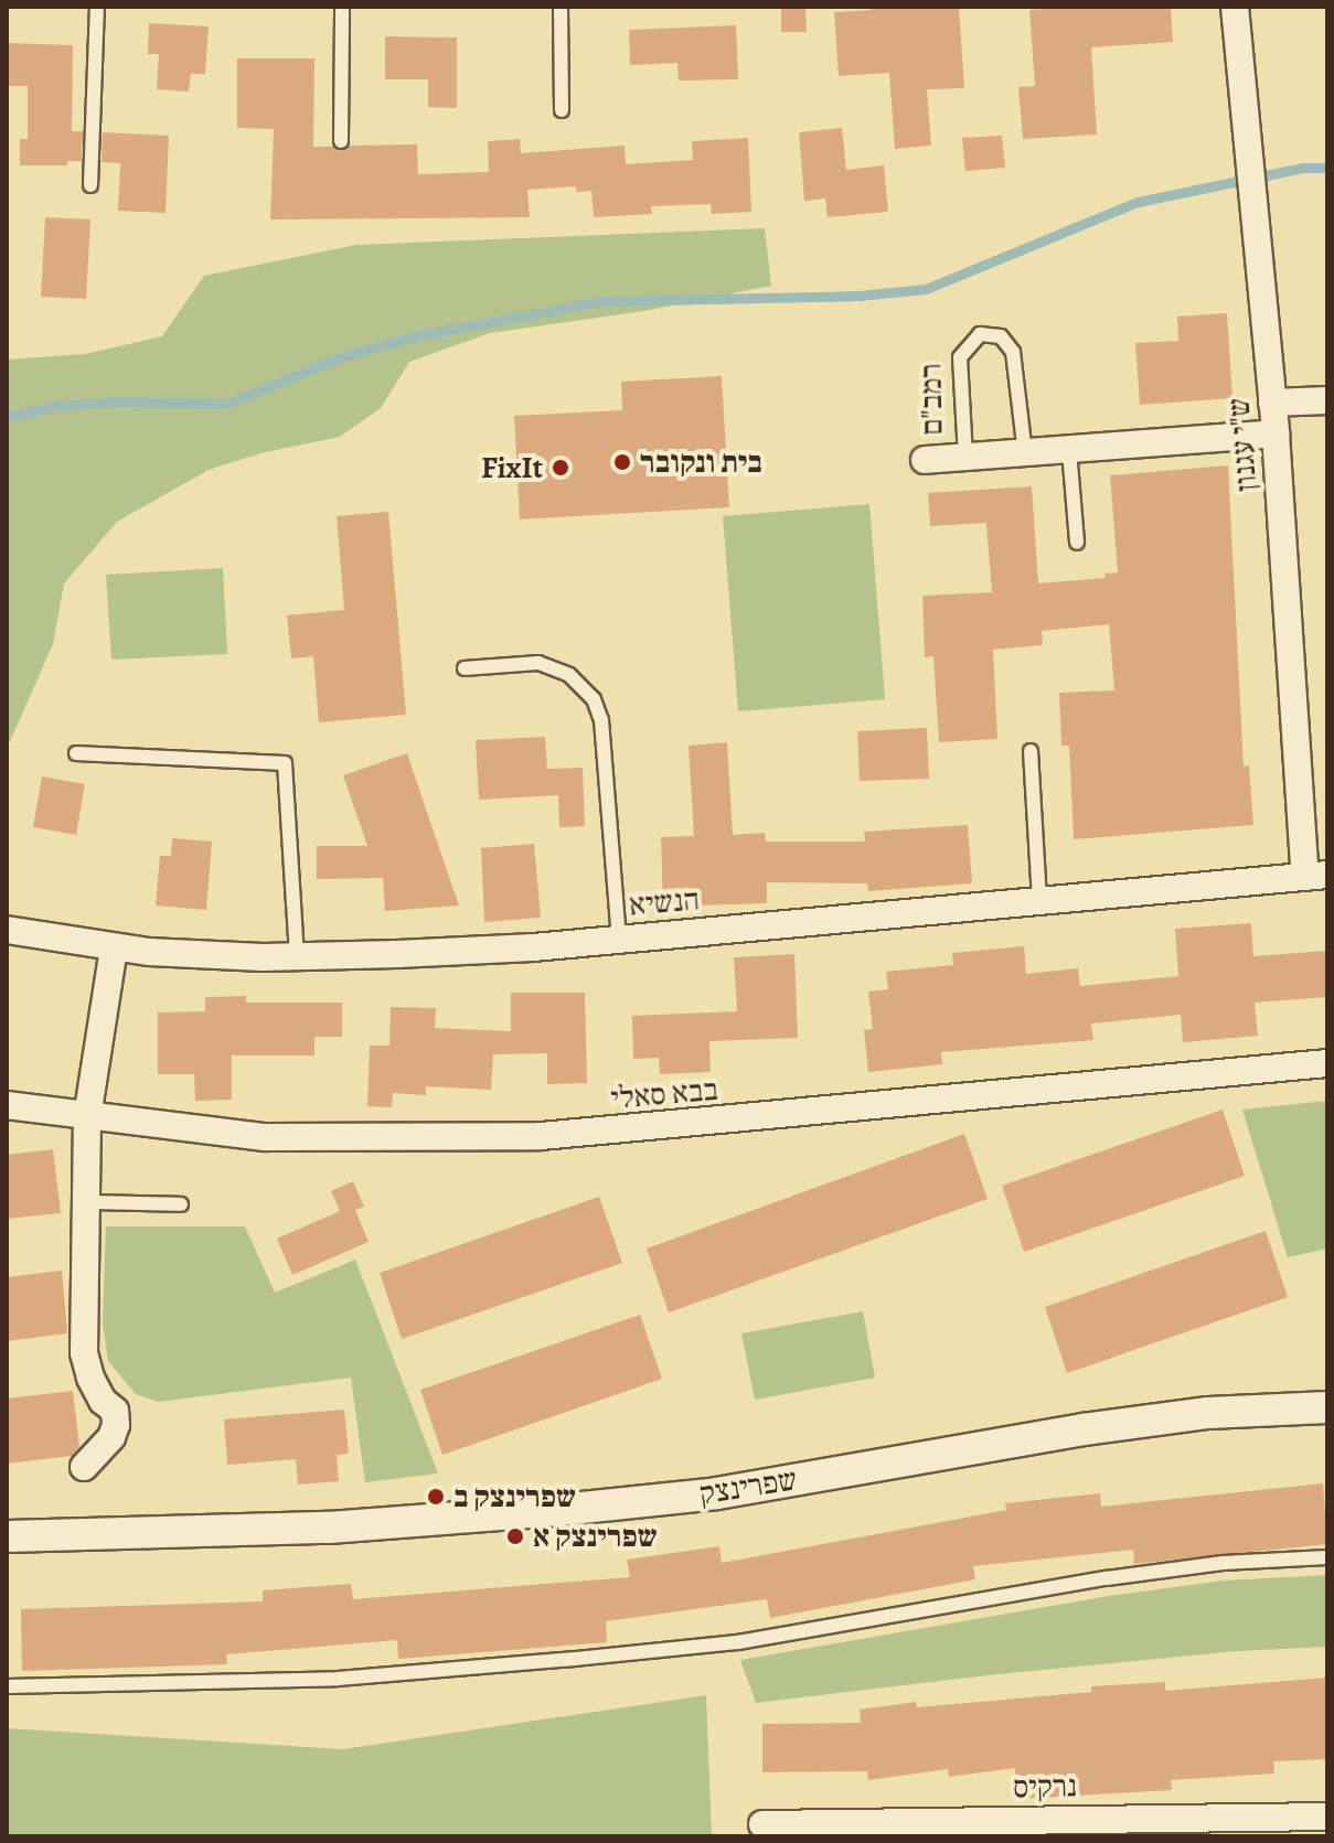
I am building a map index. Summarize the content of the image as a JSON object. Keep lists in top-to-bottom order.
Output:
{
  "streets": {
    "street": [
      "רמב\"ם",
      "ש\"י עגנון",
      "הנשיא",
      "בבא סאלי",
      "שפרינצק",
      "נרקיס"
    ]
  },
  "crossings": [
    ["רמב\"ם", "ש\"י עגנון"],
    ["ש\"י עגנון", "הנשיא"]
  ],
  "places": [
    "בית ונקובר",
    "FixIt",
    "שפרינצק ב",
    "שפרינצק א"
  ]
}
